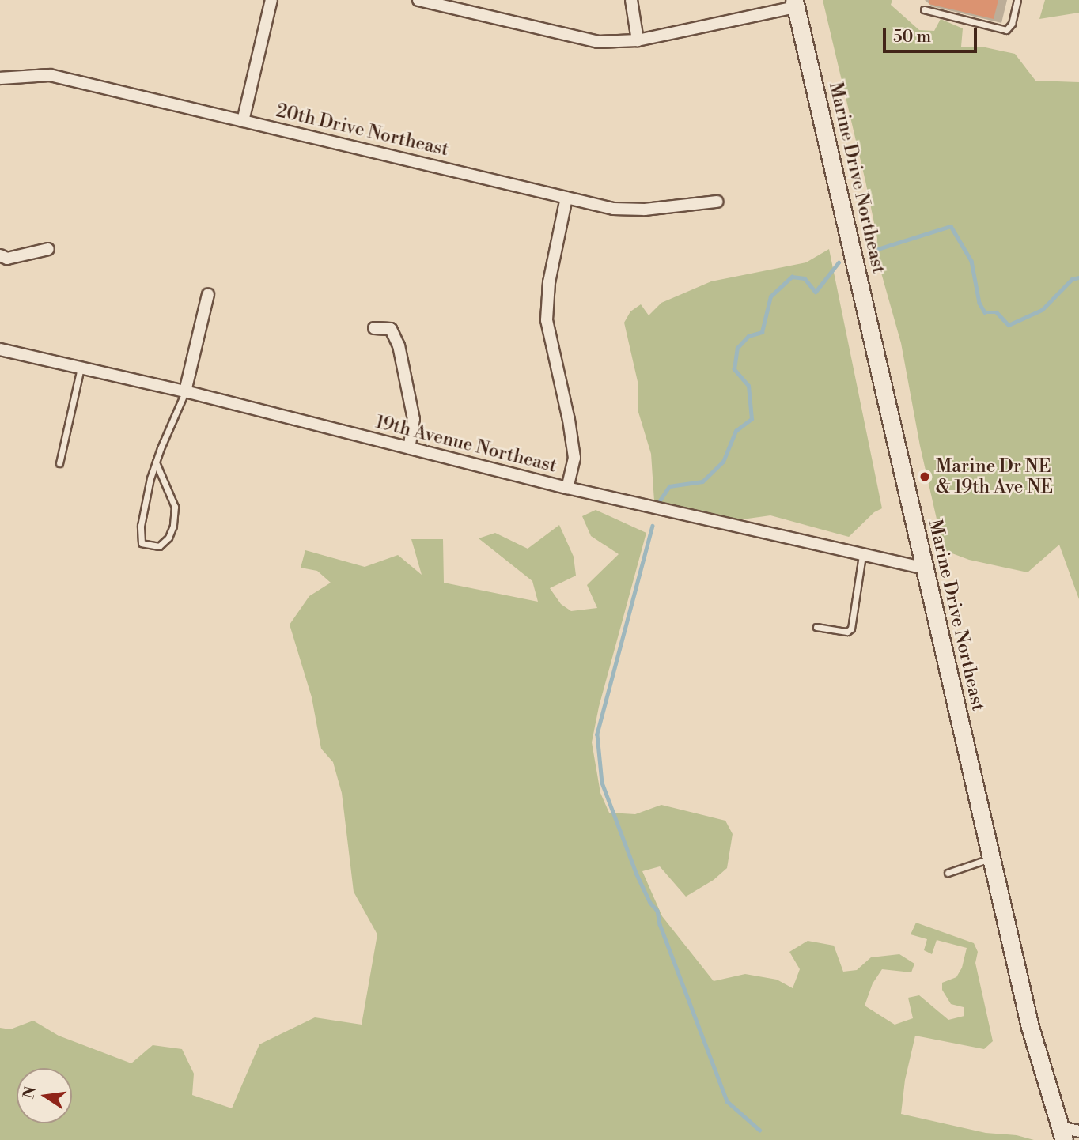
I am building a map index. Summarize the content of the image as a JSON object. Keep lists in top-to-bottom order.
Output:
{
  "streets": {
    "main road": ["Marine Drive Northeast"],
    "street": ["20th Drive Northeast", "19th Avenue Northeast"]
  },
  "crossings": [
    ["Marine Drive Northeast", "19th Avenue Northeast"]
  ],
  "places": ["Marine Dr NE & 19th Ave NE"],
  "scale_bar": "50 m",
  "north": "left"
}
